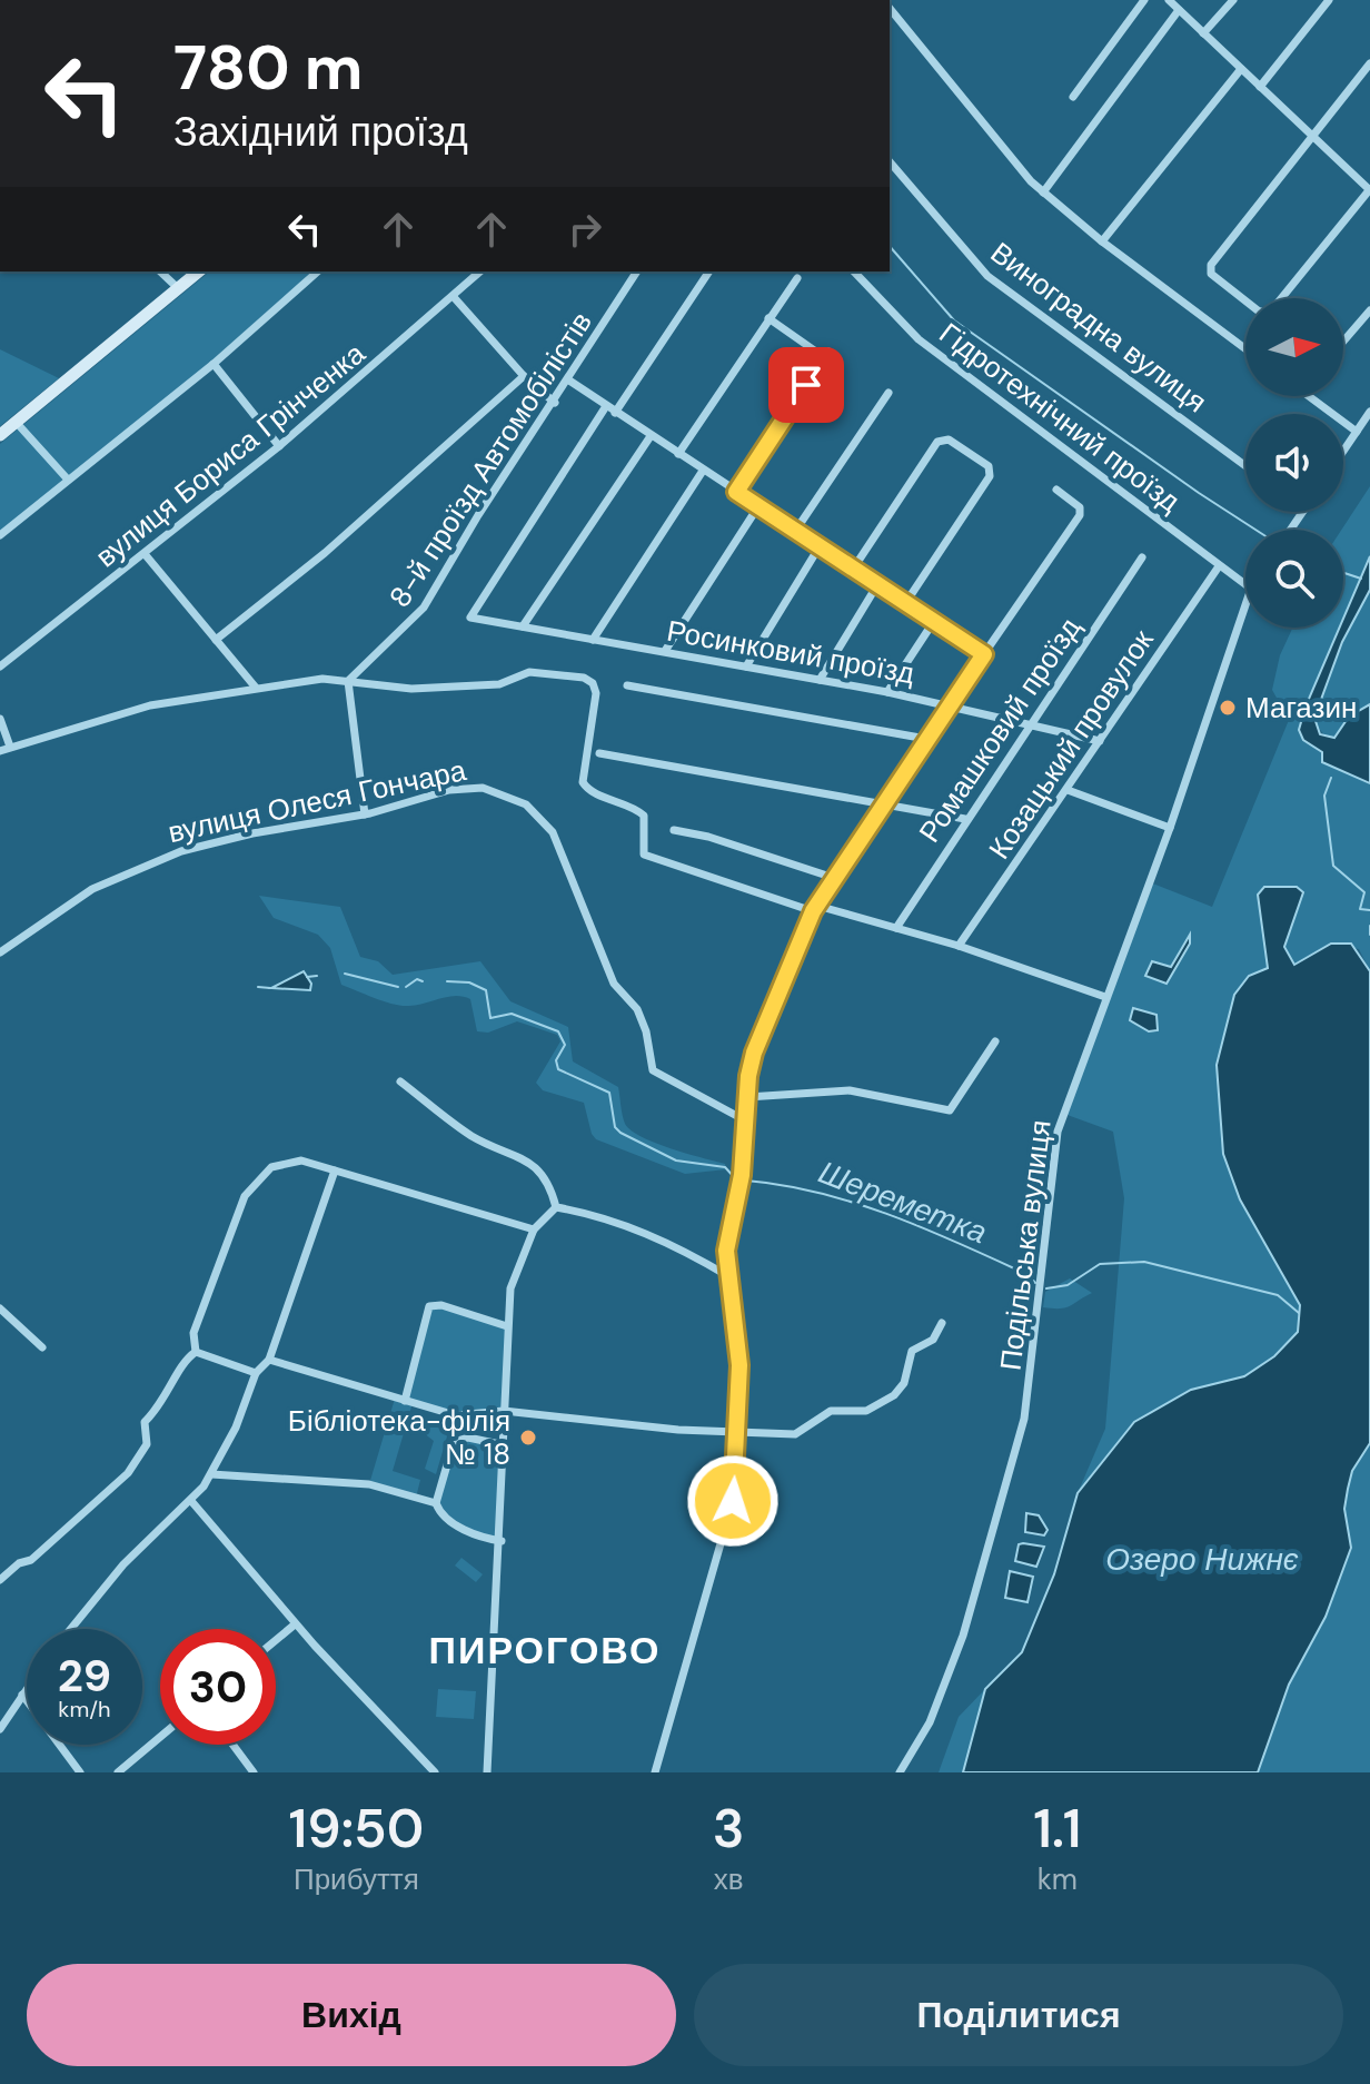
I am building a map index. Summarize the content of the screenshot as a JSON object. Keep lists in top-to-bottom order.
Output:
{
  "streets": {
    "street": [
      "Виноградна вулиця",
      "Гідротехнічний проїзд",
      "вулиця Бориса Грінченка",
      "8-й проїзд Автомобілістів",
      "Росинковий проїзд",
      "Ромашковий проїзд",
      "Козацький провулок",
      "вулиця Олеся Гончара",
      "Подільська вулиця"
    ]
  },
  "crossings": [
    ["Гідротехнічний проїзд", "Козацький провулок"],
    ["Росинковий проїзд", "Ромашковий проїзд"],
    ["Росинковий проїзд", "Козацький провулок"]
  ],
  "districts": ["ПИРОГОВО"],
  "water": ["Шереметка", "Озеро Нижнє"],
  "places": ["Магазин", "Бібліотека-філія № 18"],
  "north": "right",
  "page": {
    "turn": ["780 m", "Західний проїзд"],
    "speed": "29 km/h",
    "limit": "30",
    "eta": [
      "19:50",
      "Прибуття",
      "3",
      "хв",
      "1.1",
      "km"
    ],
    "buttons": ["Вихід", "Поділитися"]
  }
}
